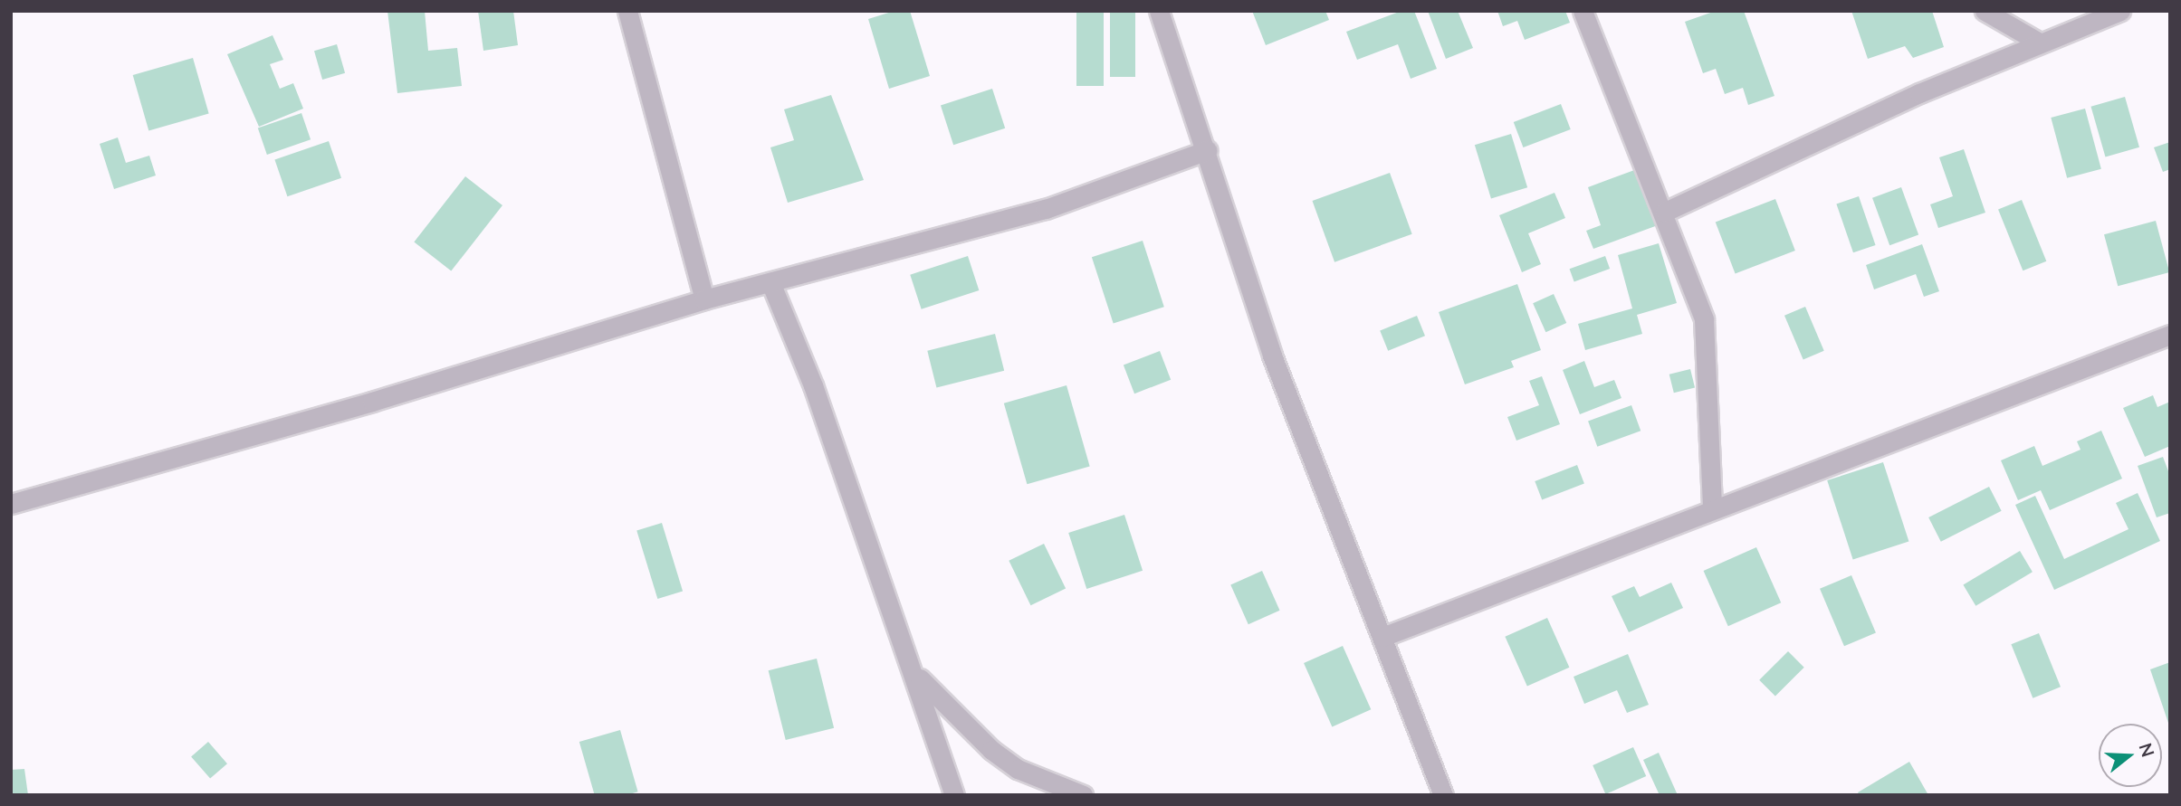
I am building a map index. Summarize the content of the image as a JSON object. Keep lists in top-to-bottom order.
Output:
{
  "north": "right"
}
